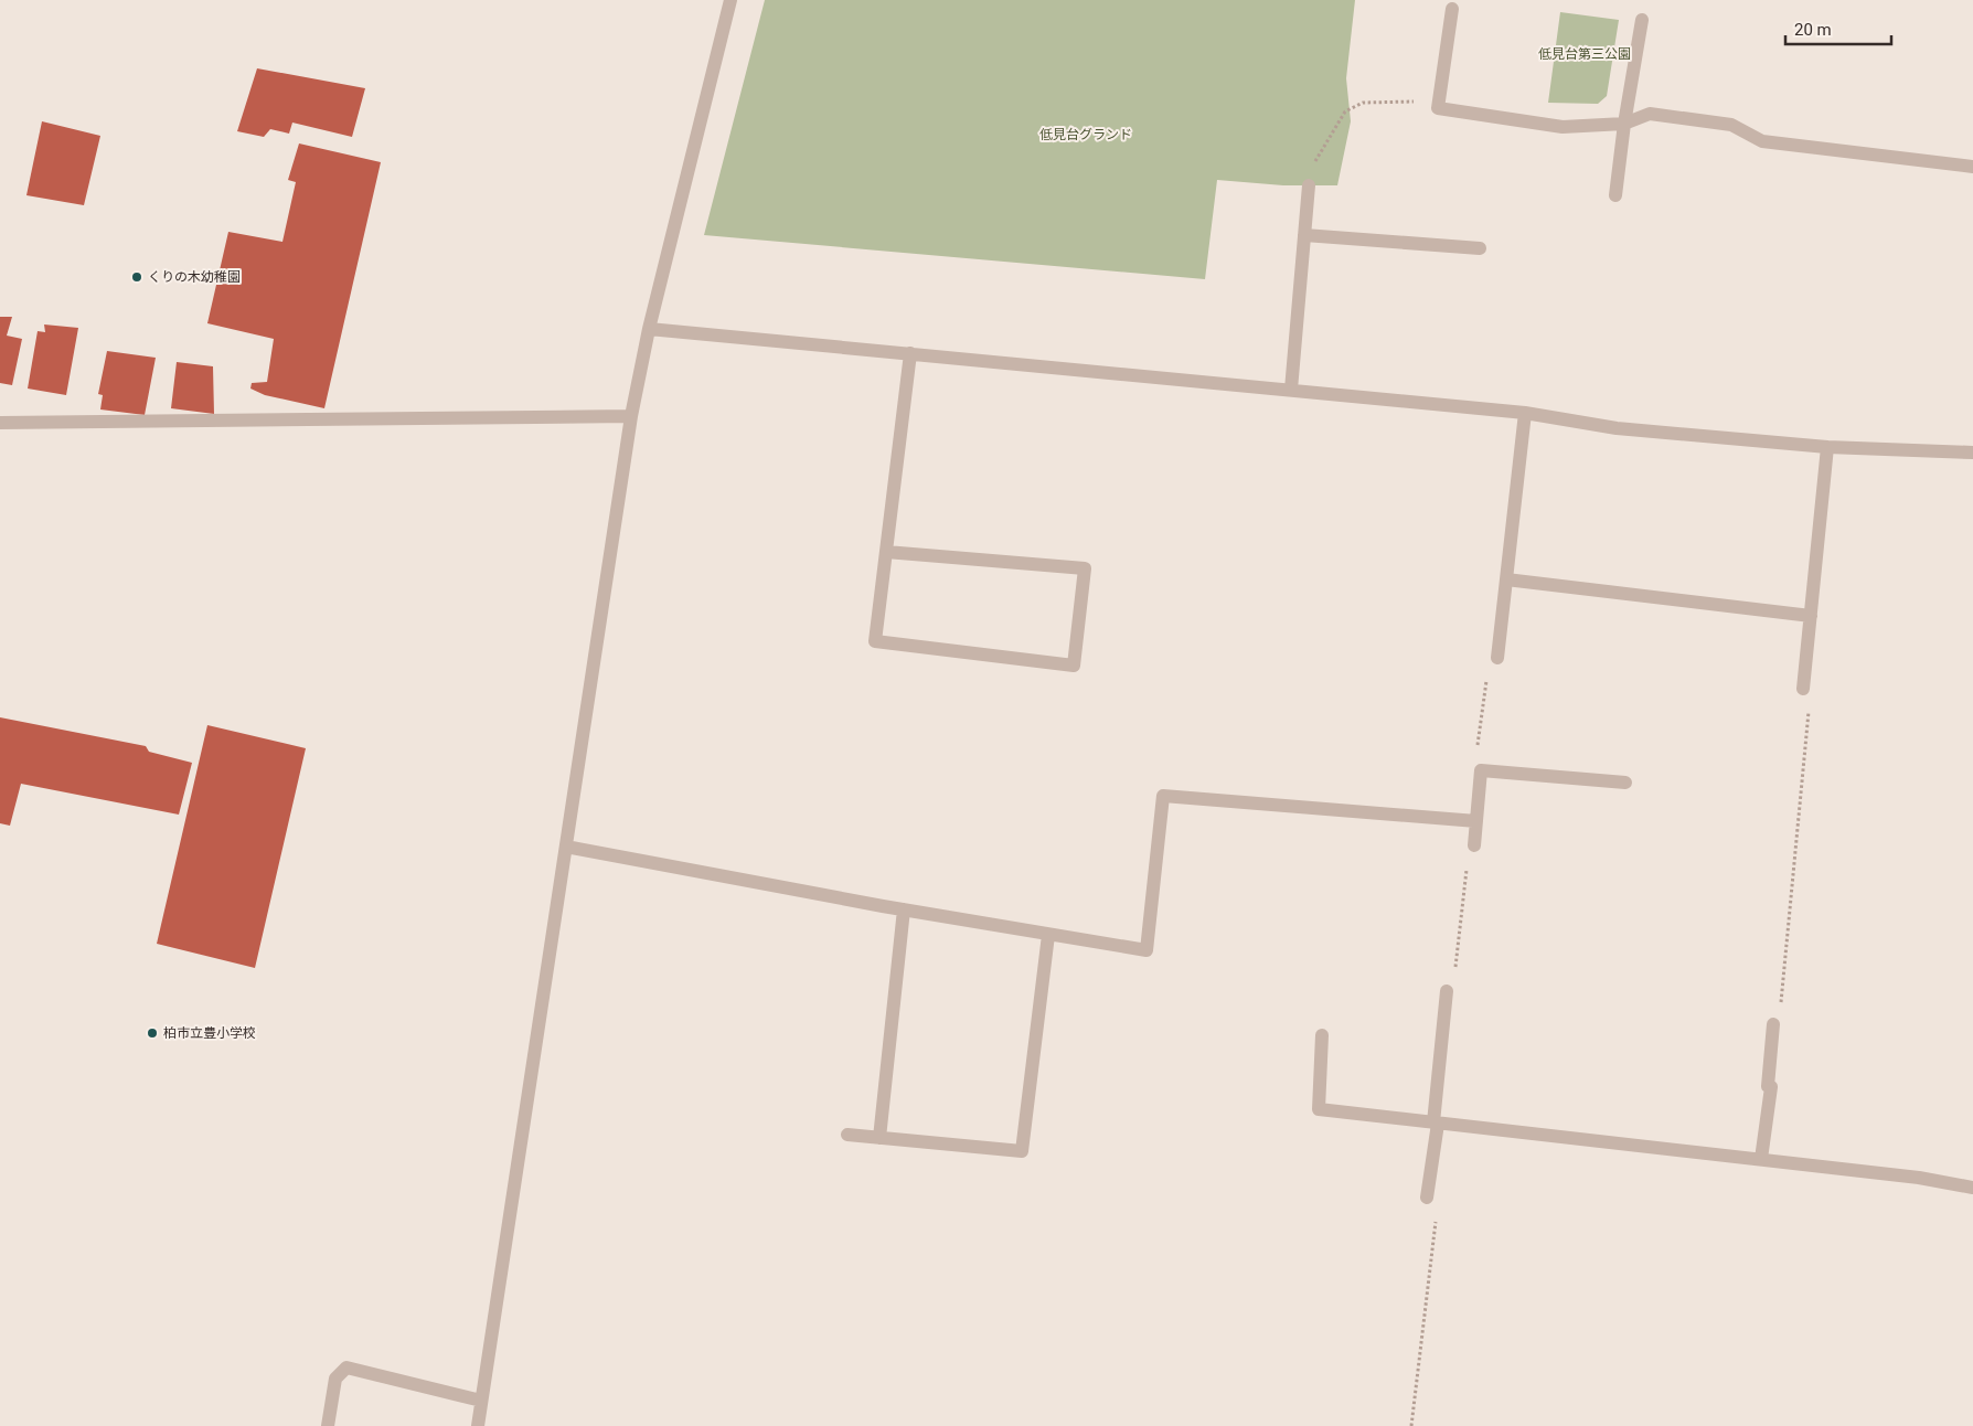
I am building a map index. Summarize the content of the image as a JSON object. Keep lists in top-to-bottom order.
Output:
{
  "parks": ["低見台第三公園", "低見台グランド"],
  "places": ["くりの木幼稚園", "柏市立豊小学校"],
  "scale_bar": "20 m"
}
